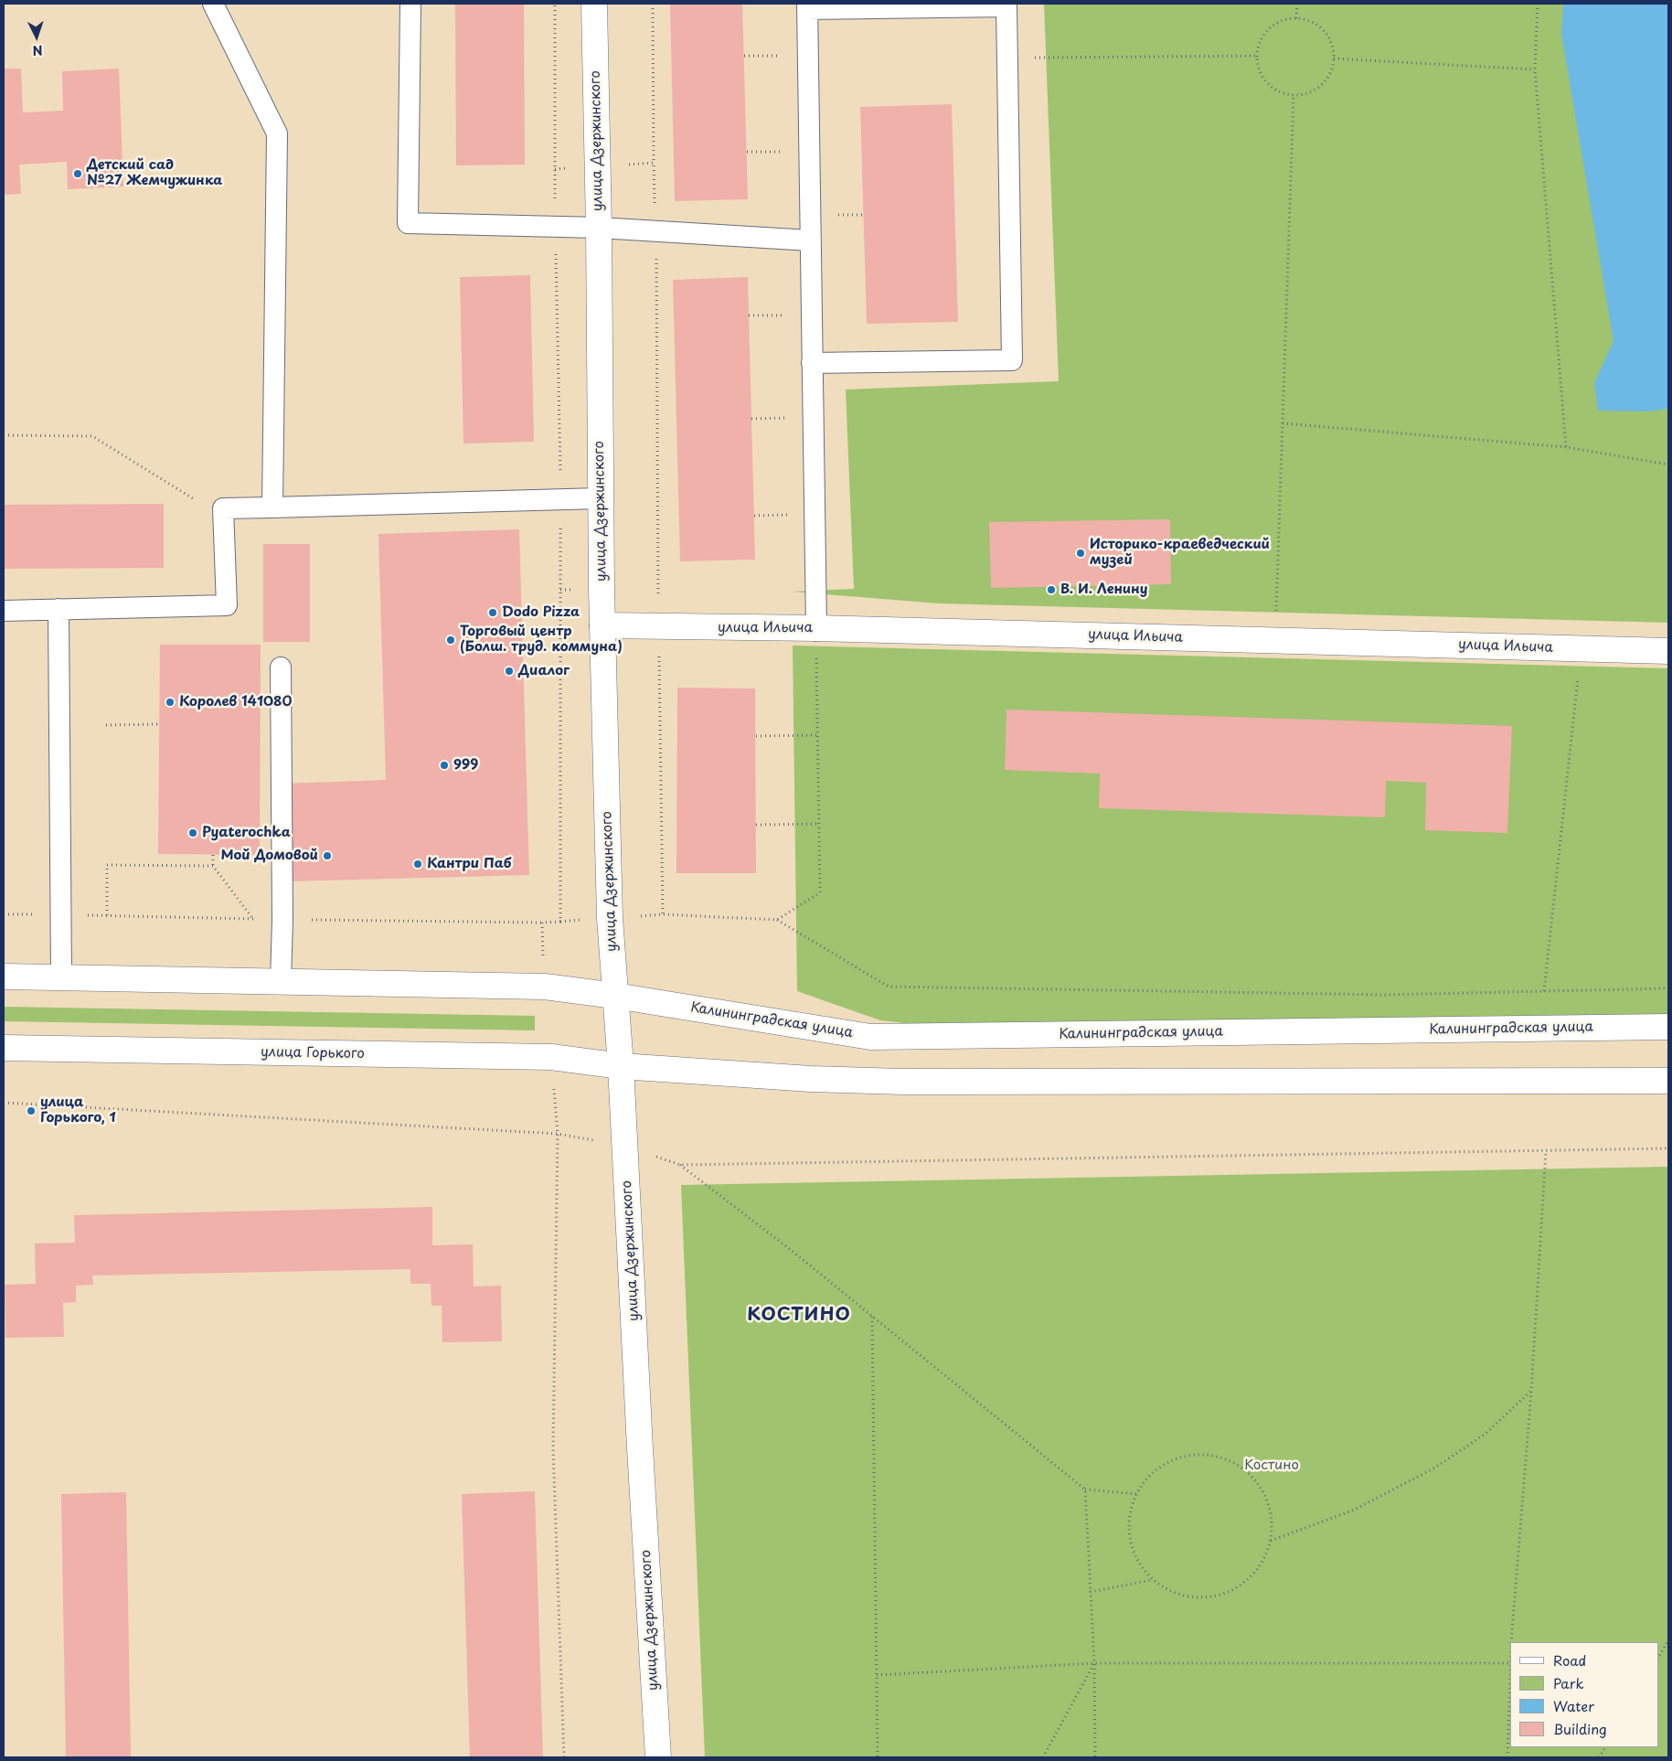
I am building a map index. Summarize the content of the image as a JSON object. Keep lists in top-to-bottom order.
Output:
{
  "streets": {
    "main road": [
      "улица Дзержинского",
      "улица Ильича",
      "Калининградская улица",
      "улица Горького"
    ]
  },
  "crossings": [
    ["улица Дзержинского", "улица Ильича"],
    ["улица Дзержинского", "Калининградская улица"],
    ["улица Дзержинского", "улица Горького"]
  ],
  "districts": ["КОСТИНО"],
  "parks": ["Костино"],
  "places": [
    "Детский сад №27 Жемчужинка",
    "Историко-краеведческий музей",
    "В. И. Ленину",
    "Dodo Pizza",
    "Торговый центр (Болш. труд. коммуна)",
    "Диалог",
    "Королев 141080",
    "999",
    "Pyaterochka",
    "Мой Домовой",
    "Кантри Паб",
    "улица Горького, 1"
  ],
  "legend": [
    "Road",
    "Park",
    "Water",
    "Building"
  ],
  "north": "bottom"
}
